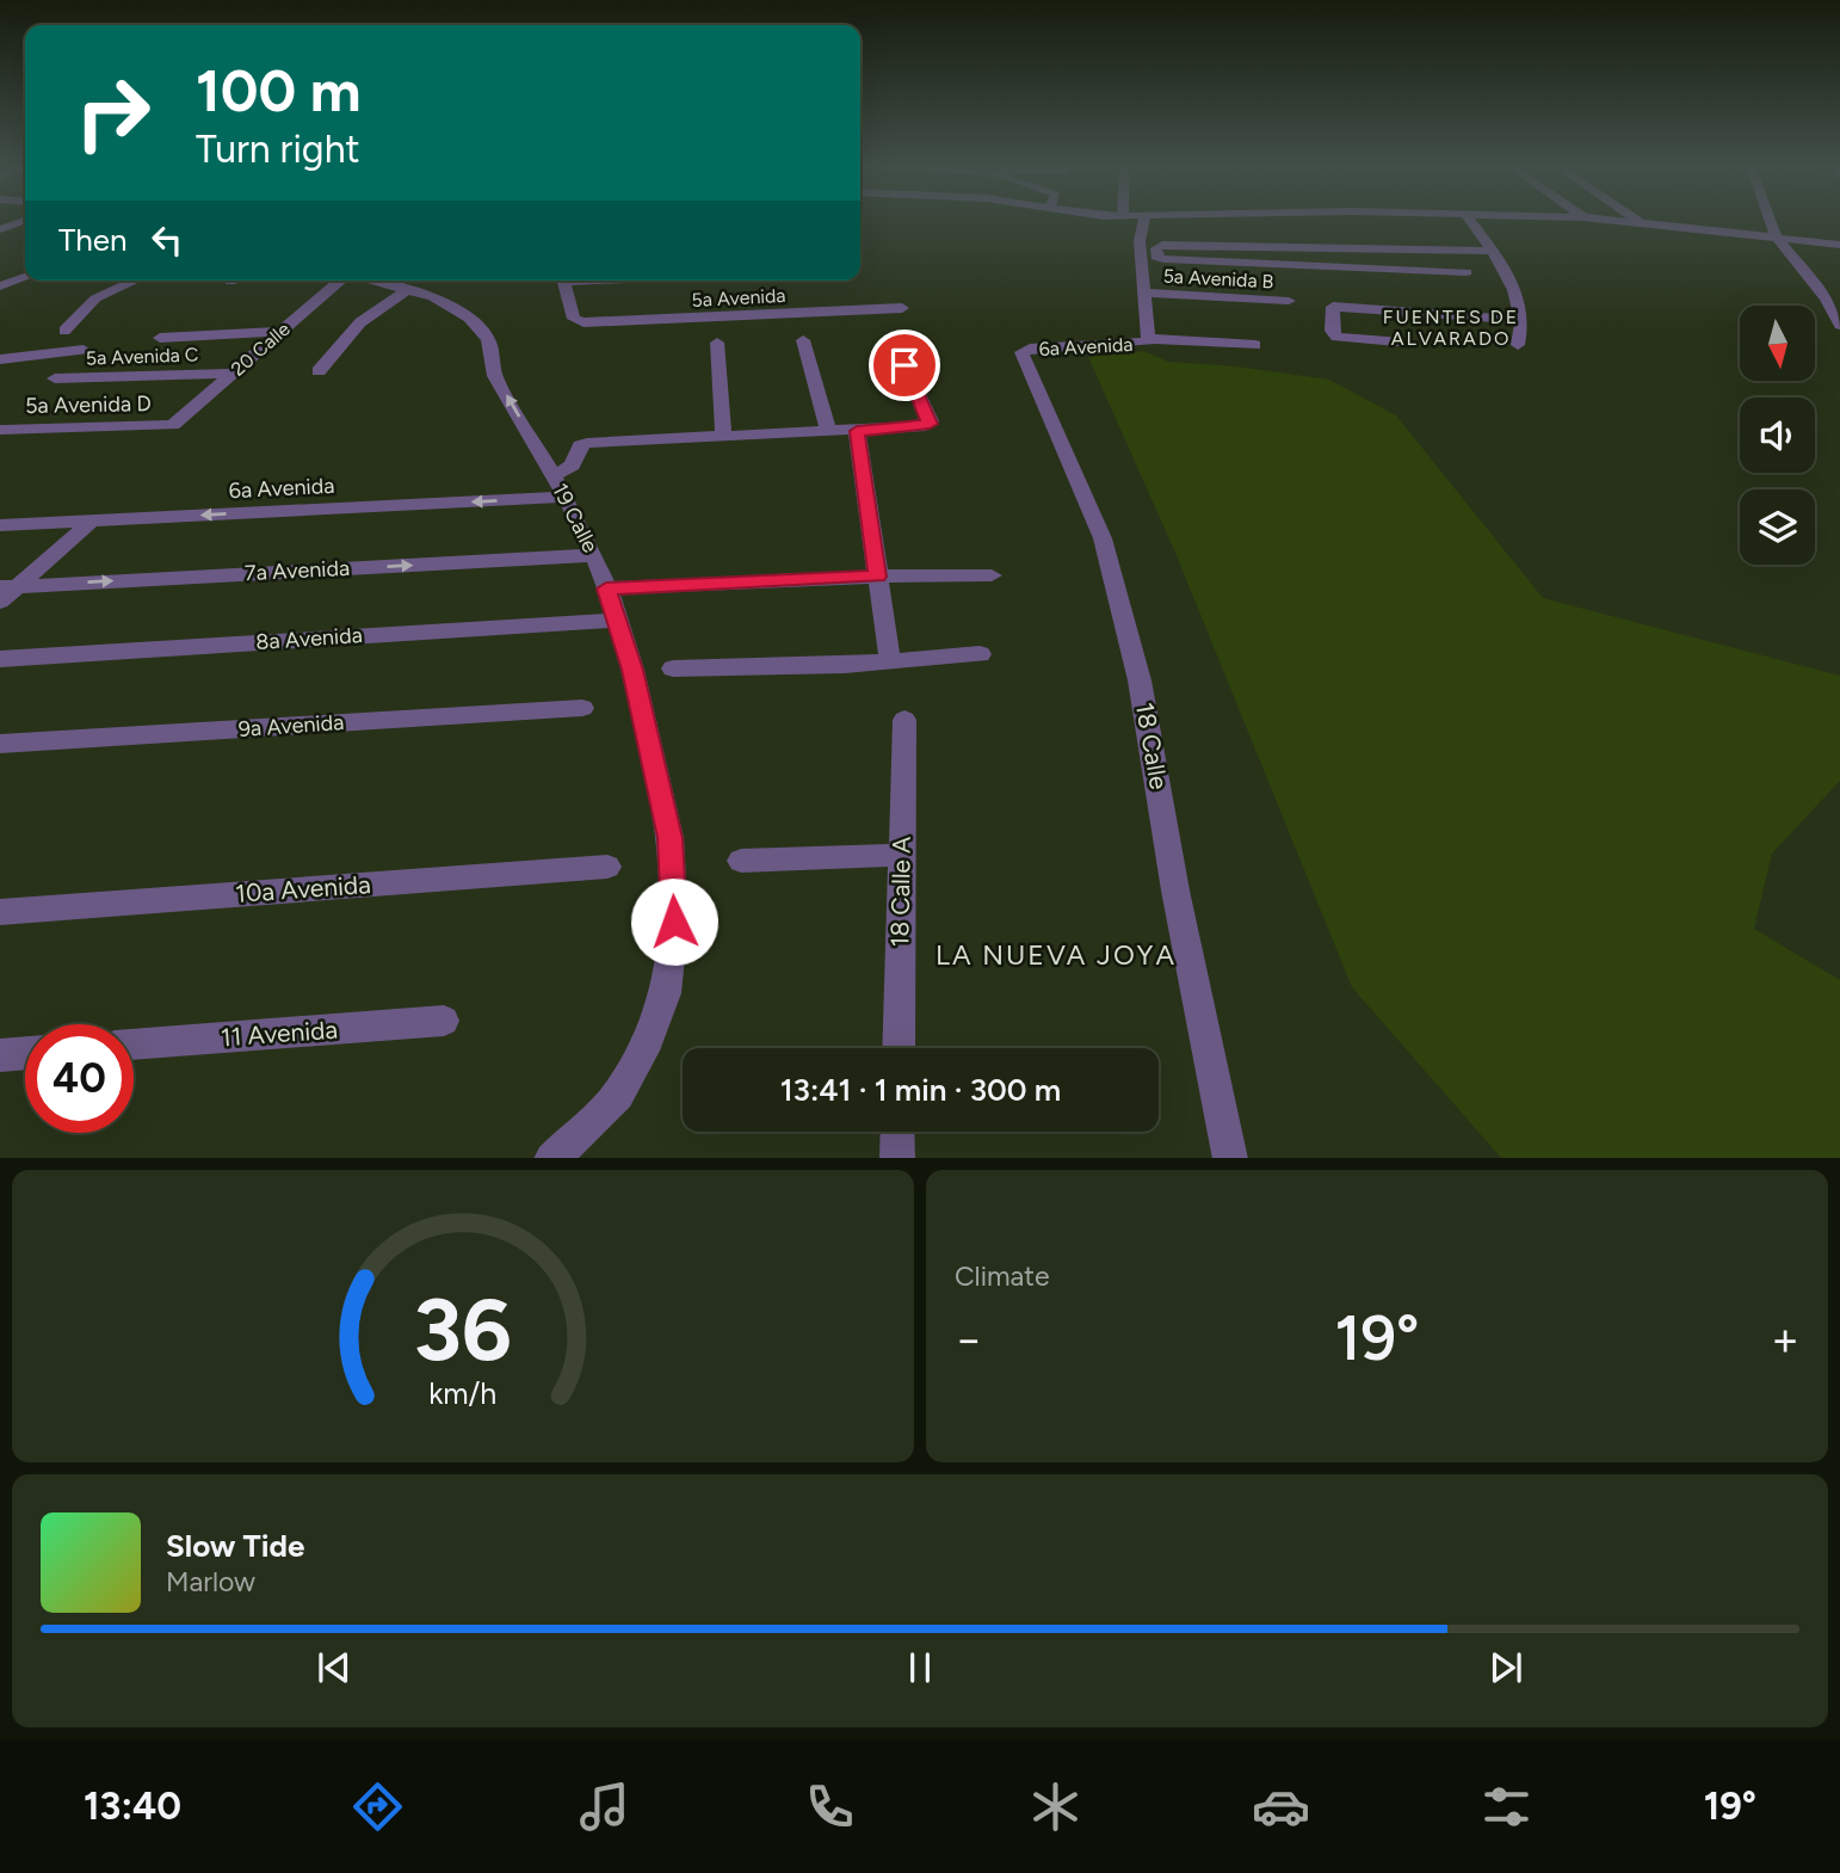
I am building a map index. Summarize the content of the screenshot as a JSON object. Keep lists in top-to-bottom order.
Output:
{
  "streets": {
    "street": [
      "5a Avenida B",
      "5a Avenida",
      "6a Avenida",
      "20 Calle",
      "5a Avenida C",
      "5a Avenida D",
      "19 Calle",
      "7a Avenida",
      "8a Avenida",
      "9a Avenida",
      "18 Calle",
      "10a Avenida",
      "18 Calle A",
      "11 Avenida"
    ]
  },
  "crossings": [
    ["6a Avenida", "19 Calle"],
    ["6a Avenida", "18 Calle"],
    ["20 Calle", "5a Avenida C"],
    ["20 Calle", "5a Avenida D"],
    ["19 Calle", "7a Avenida"],
    ["19 Calle", "8a Avenida"]
  ],
  "one_way": ["6a Avenida", "7a Avenida"],
  "districts": ["FUENTES DE ALVARADO", "LA NUEVA JOYA"],
  "north": "bottom",
  "page": {
    "turn": ["100 m", "Turn right"],
    "then": "Then",
    "limit": "40",
    "trip": "13:41 · 1 min · 300 m",
    "tile": "Climate",
    "heat": ["−", "19°", "+"],
    "song": ["Slow Tide", "Marlow"],
    "tabs": ["13:40", "19°"],
    "gauge": ["36", "km/h"]
  }
}
